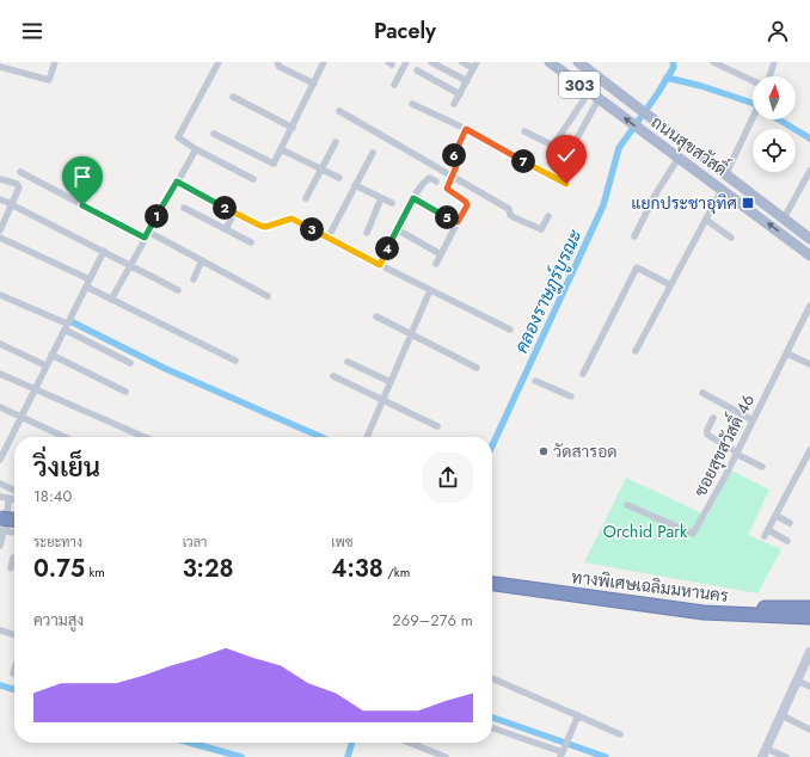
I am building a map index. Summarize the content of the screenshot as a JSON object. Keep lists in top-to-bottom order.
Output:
{
  "streets": {
    "highway": ["ทางพิเศษเฉลิมมหานคร"],
    "main road": ["303", "ถนนสุขสวัสดิ์"],
    "street": ["ซอยสุขสวัสดิ์ 46"]
  },
  "water": ["คลองราษฎร์บูรณะ"],
  "parks": ["Orchid Park"],
  "places": {
    "transit": ["แยกประชาอุทิศ"],
    "other": ["วัดสารอด"]
  },
  "north": "top",
  "page": {
    "header": "Pacely",
    "pins": [
      "6",
      "7",
      "2",
      "1",
      "5",
      "3",
      "4"
    ],
    "heading": ["วิ่งเย็น", "18:40"],
    "stats": [
      ["ระยะทาง", "0.75 km"],
      ["เวลา", "3:28"],
      ["เพซ", "4:38 /km"]
    ],
    "chart": ["ความสูง", "269–276 m"]
  }
}
